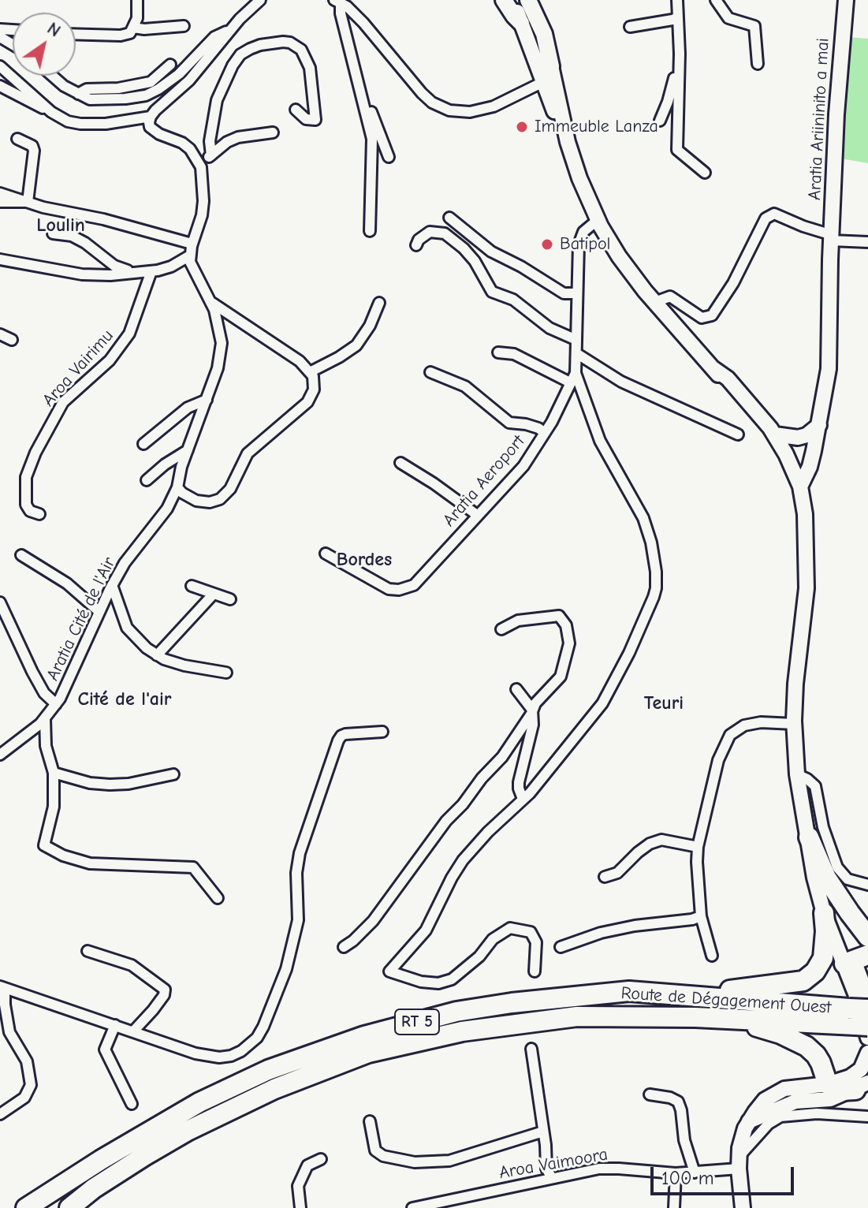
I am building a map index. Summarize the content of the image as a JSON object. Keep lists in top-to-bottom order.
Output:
{
  "streets": {
    "highway": ["Route de Dégagement Ouest", "RT 5"],
    "main road": ["Aratia Ariininito a mai"],
    "street": [
      "Aroa Vairimu",
      "Aratia Aeroport",
      "Aratia Cité de l'Air",
      "Aroa Vaimoora"
    ]
  },
  "districts": [
    "Loulin",
    "Bordes",
    "Cité de l'air",
    "Teuri"
  ],
  "places": ["Immeuble Lanza", "Batipol"],
  "scale_bar": "100 m",
  "north": "top right"
}
